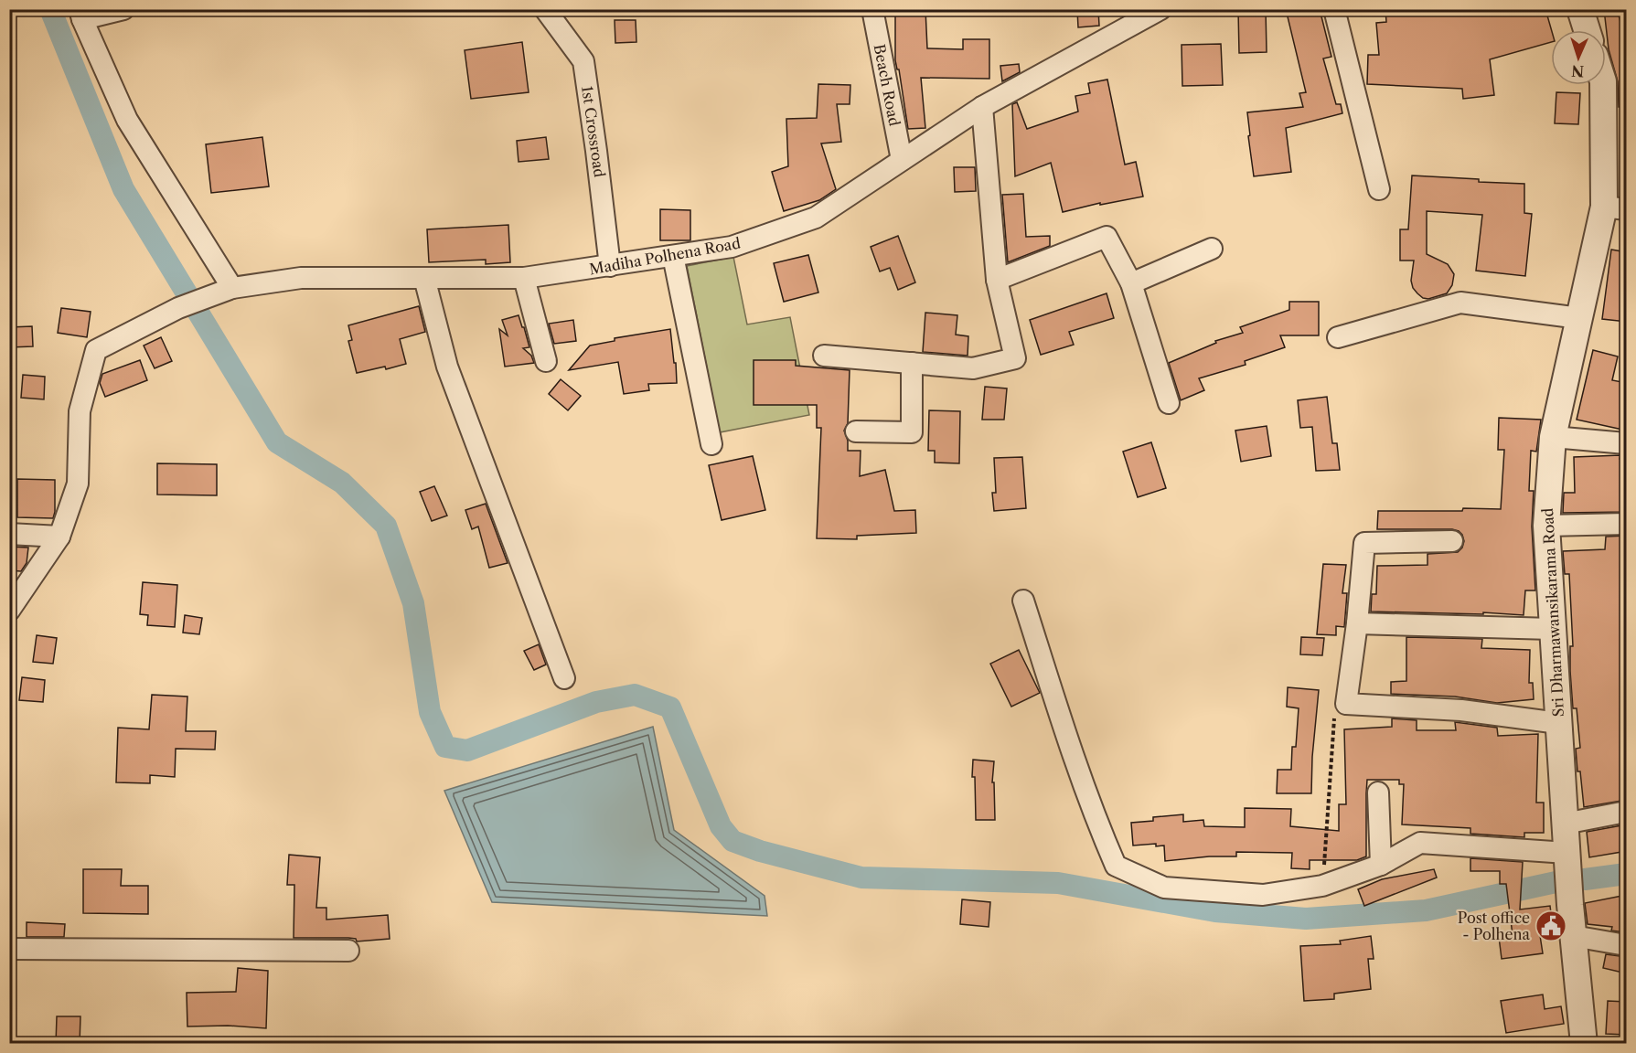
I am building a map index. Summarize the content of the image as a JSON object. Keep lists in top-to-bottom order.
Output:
{
  "streets": {
    "street": [
      "Beach Road",
      "1st Crossroad",
      "Madiha Polhena Road",
      "Sri Dharmawansikarama Road"
    ]
  },
  "crossings": [
    ["Beach Road", "Madiha Polhena Road"],
    ["1st Crossroad", "Madiha Polhena Road"]
  ],
  "places": {
    "public building": ["Post office - Polhena"]
  },
  "north": "bottom"
}
